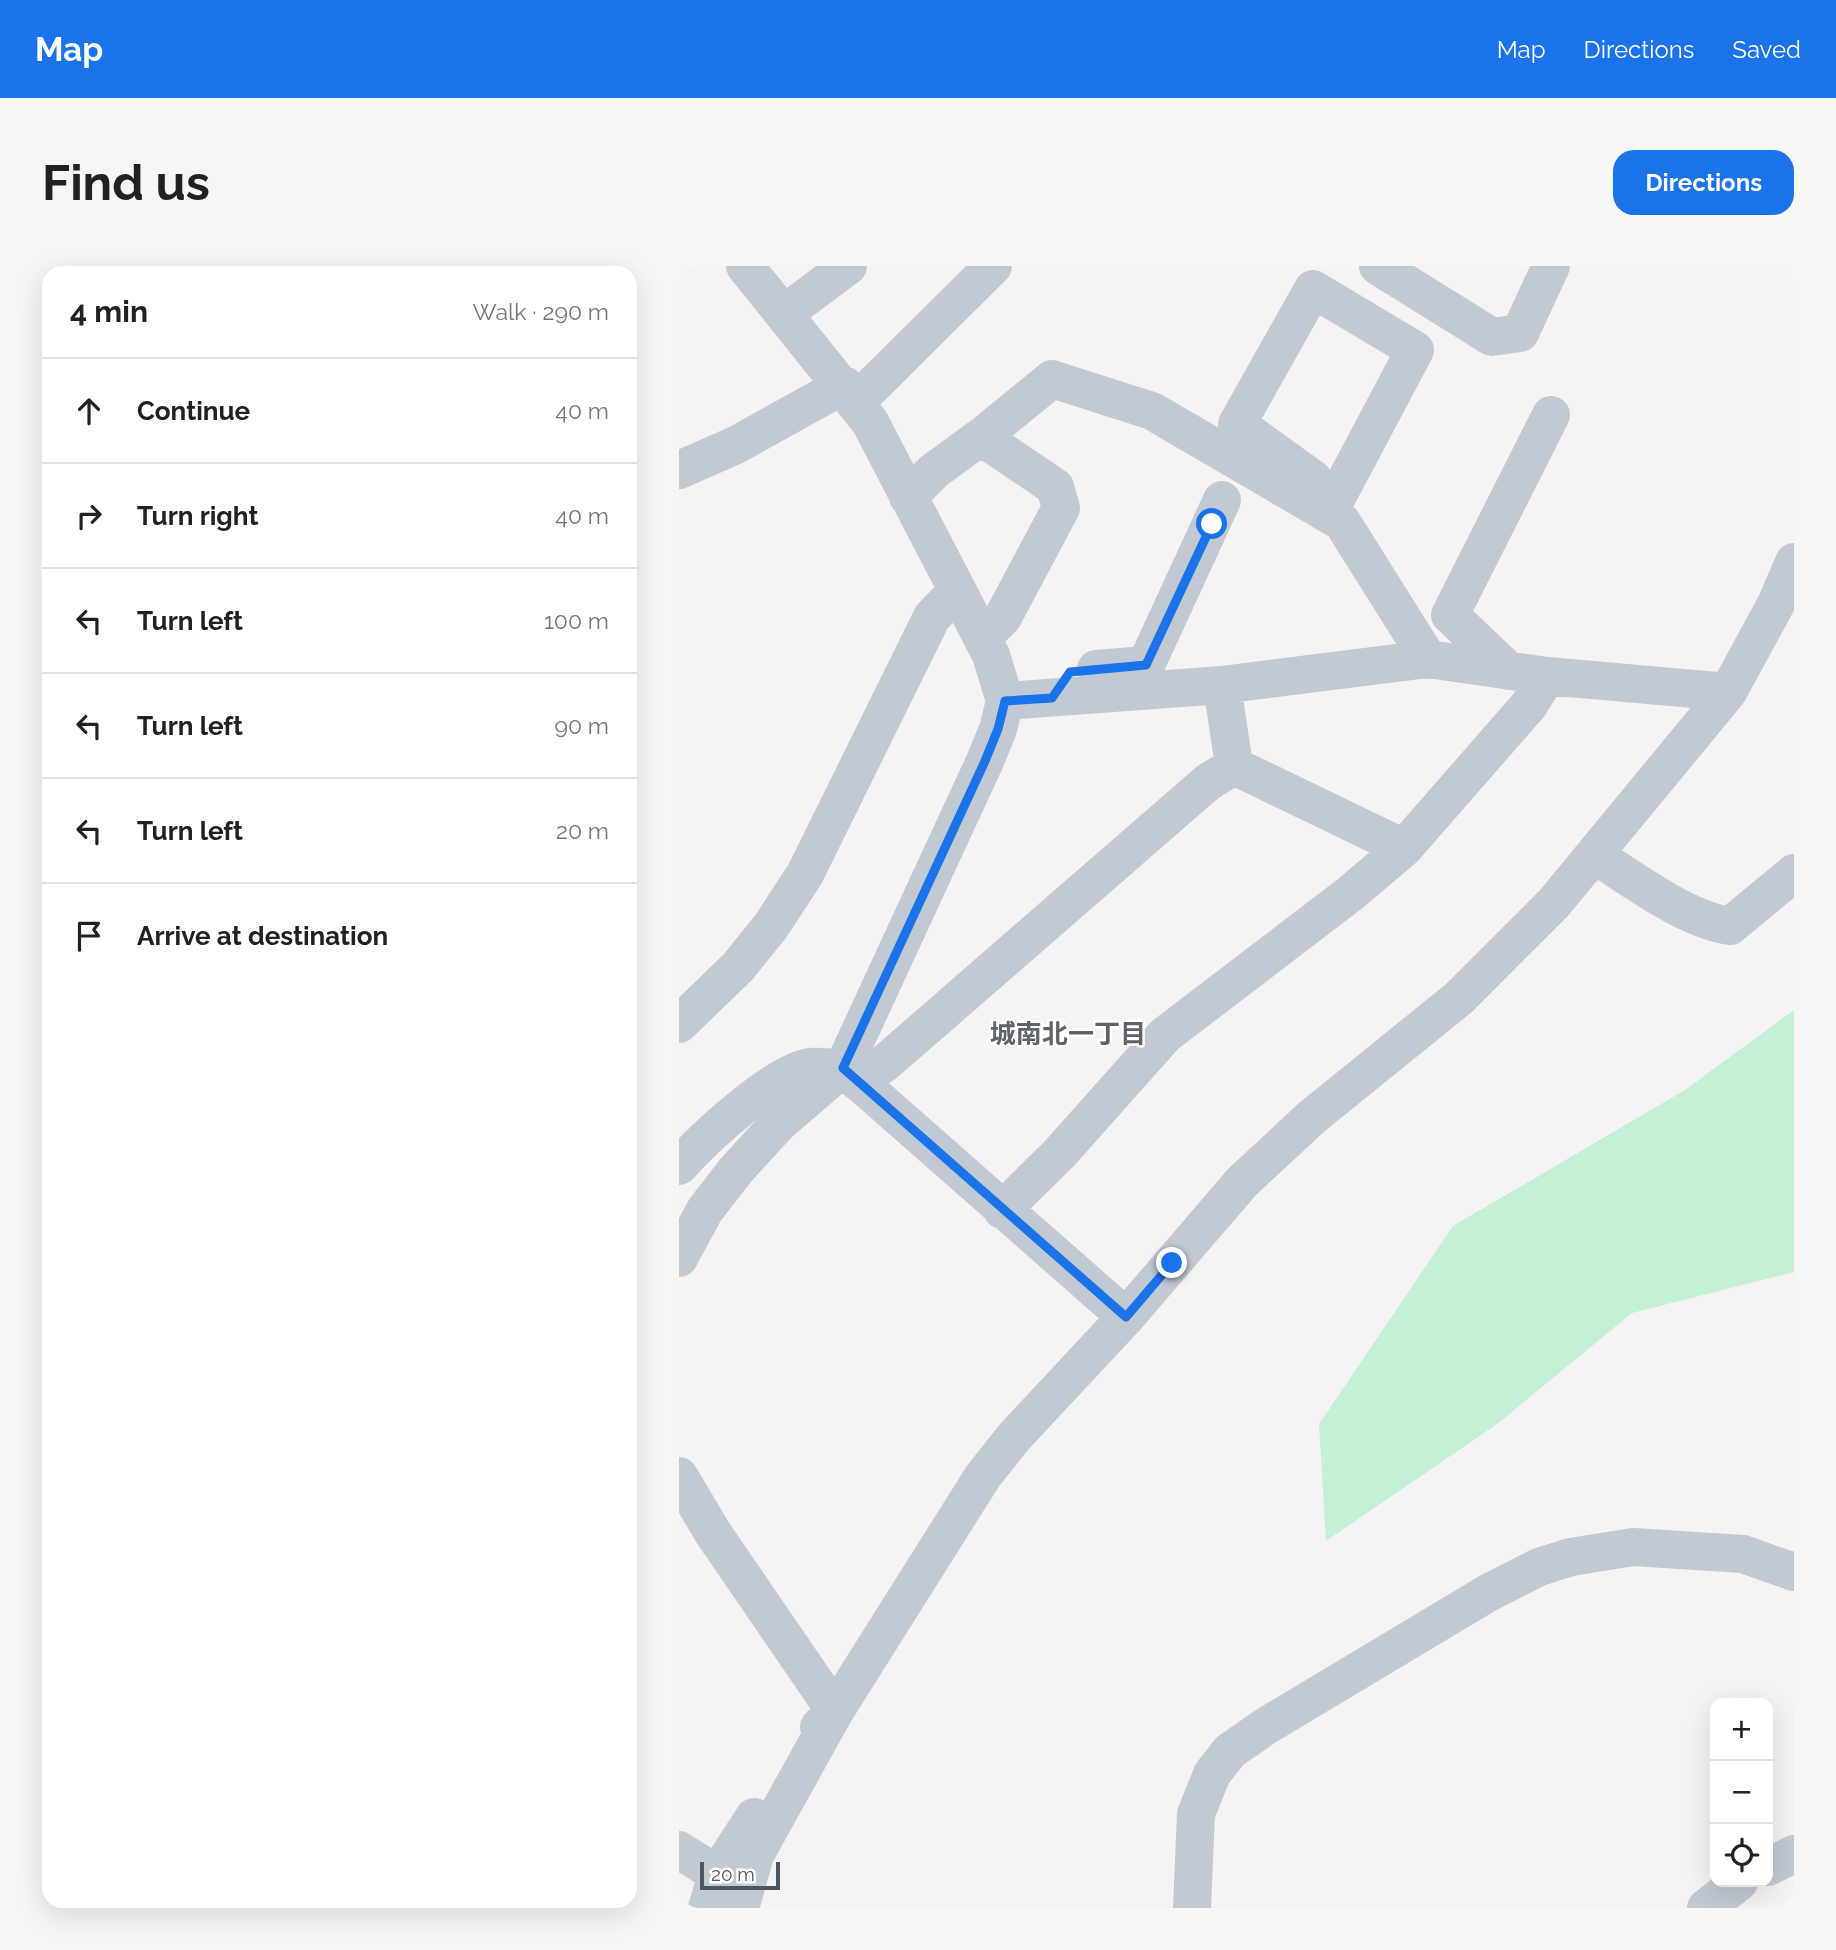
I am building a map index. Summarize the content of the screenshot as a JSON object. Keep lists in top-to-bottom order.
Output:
{
  "districts": ["城南北一丁目"],
  "scale_bar": "20 m",
  "page": {
    "header": "Map",
    "nav": ["Map", "Directions", "Saved"],
    "buttons": "Directions",
    "title": "Find us",
    "heading": ["4 min", "Walk · 290 m"],
    "list": [
      ["Continue", "40 m"],
      ["Turn right", "40 m"],
      ["Turn left", "100 m"],
      ["Turn left", "90 m"],
      ["Turn left", "20 m"],
      "Arrive at destination"
    ],
    "map_buttons": ["+", "−"],
    "scale": "20 m"
  }
}
